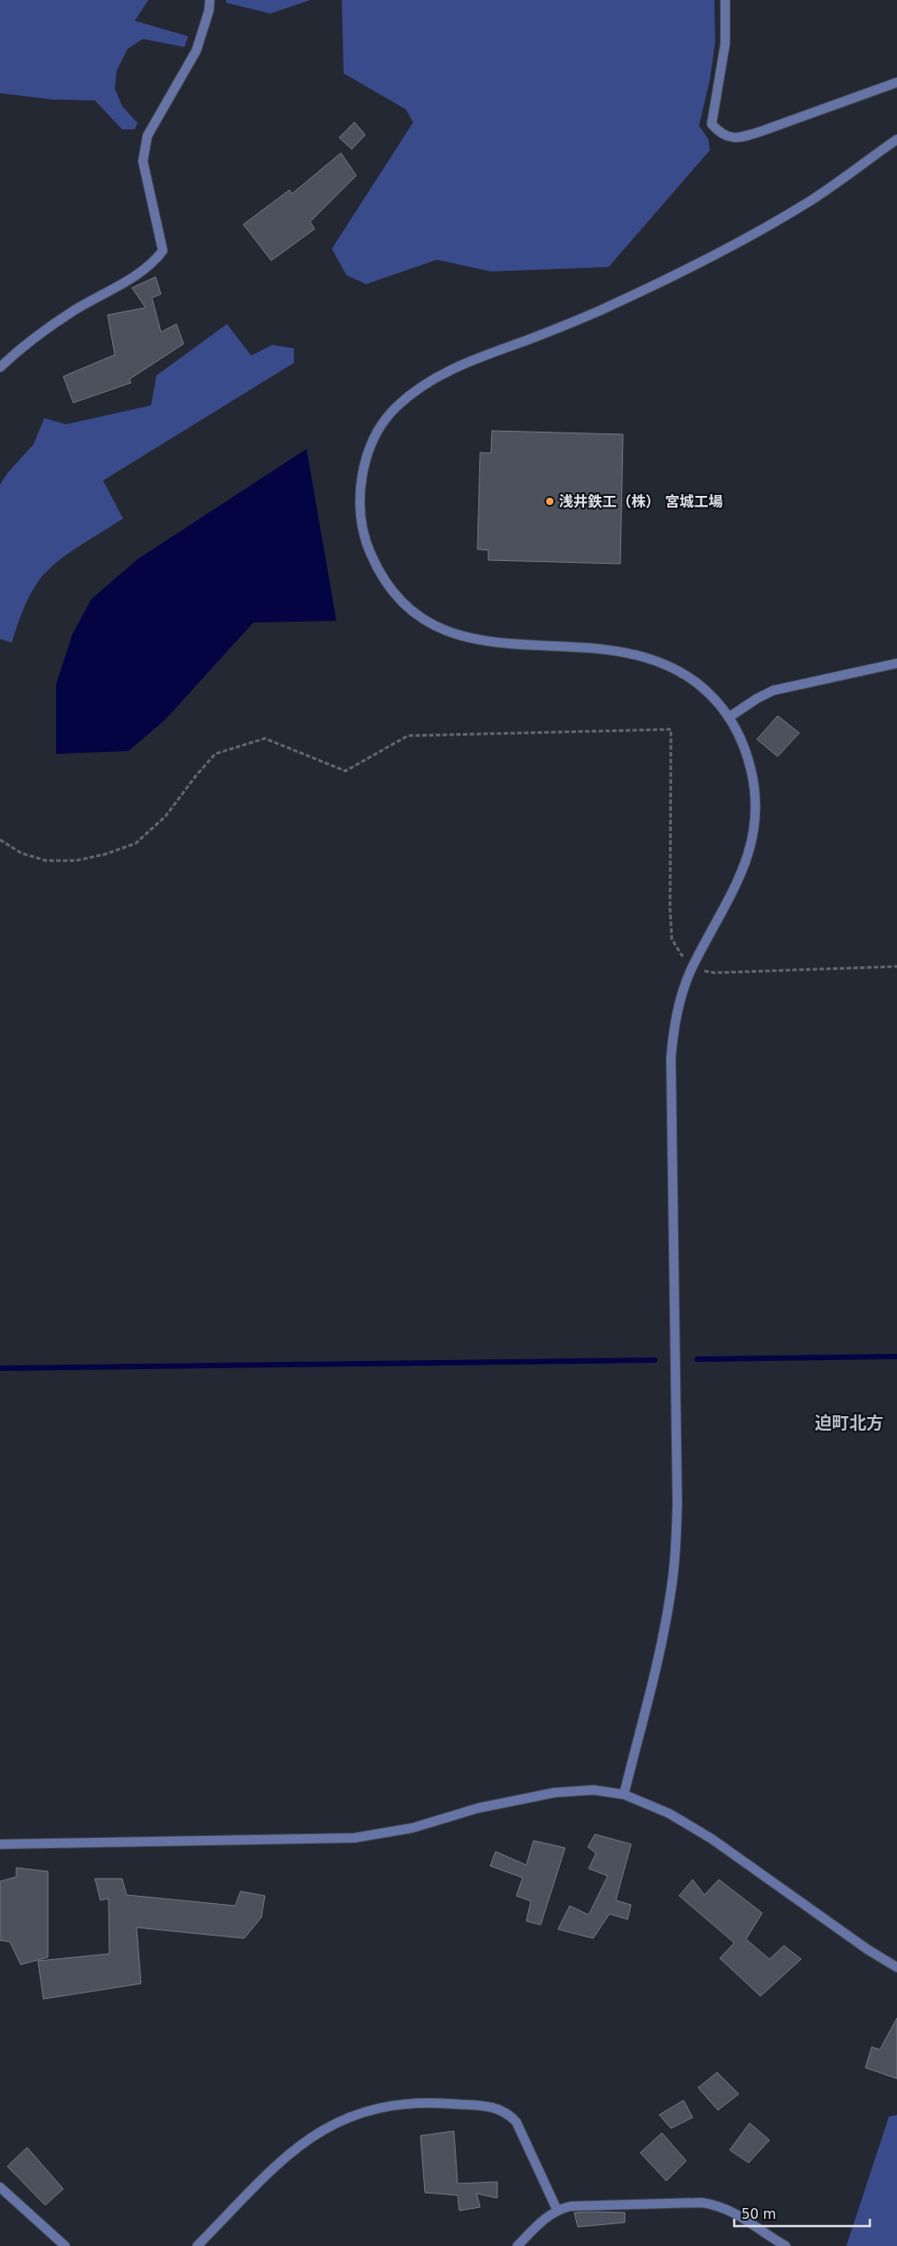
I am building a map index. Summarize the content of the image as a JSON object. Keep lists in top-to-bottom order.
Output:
{
  "districts": ["迫町北方"],
  "places": ["浅井鉄工（株） 宮城工場"],
  "scale_bar": "50 m"
}
